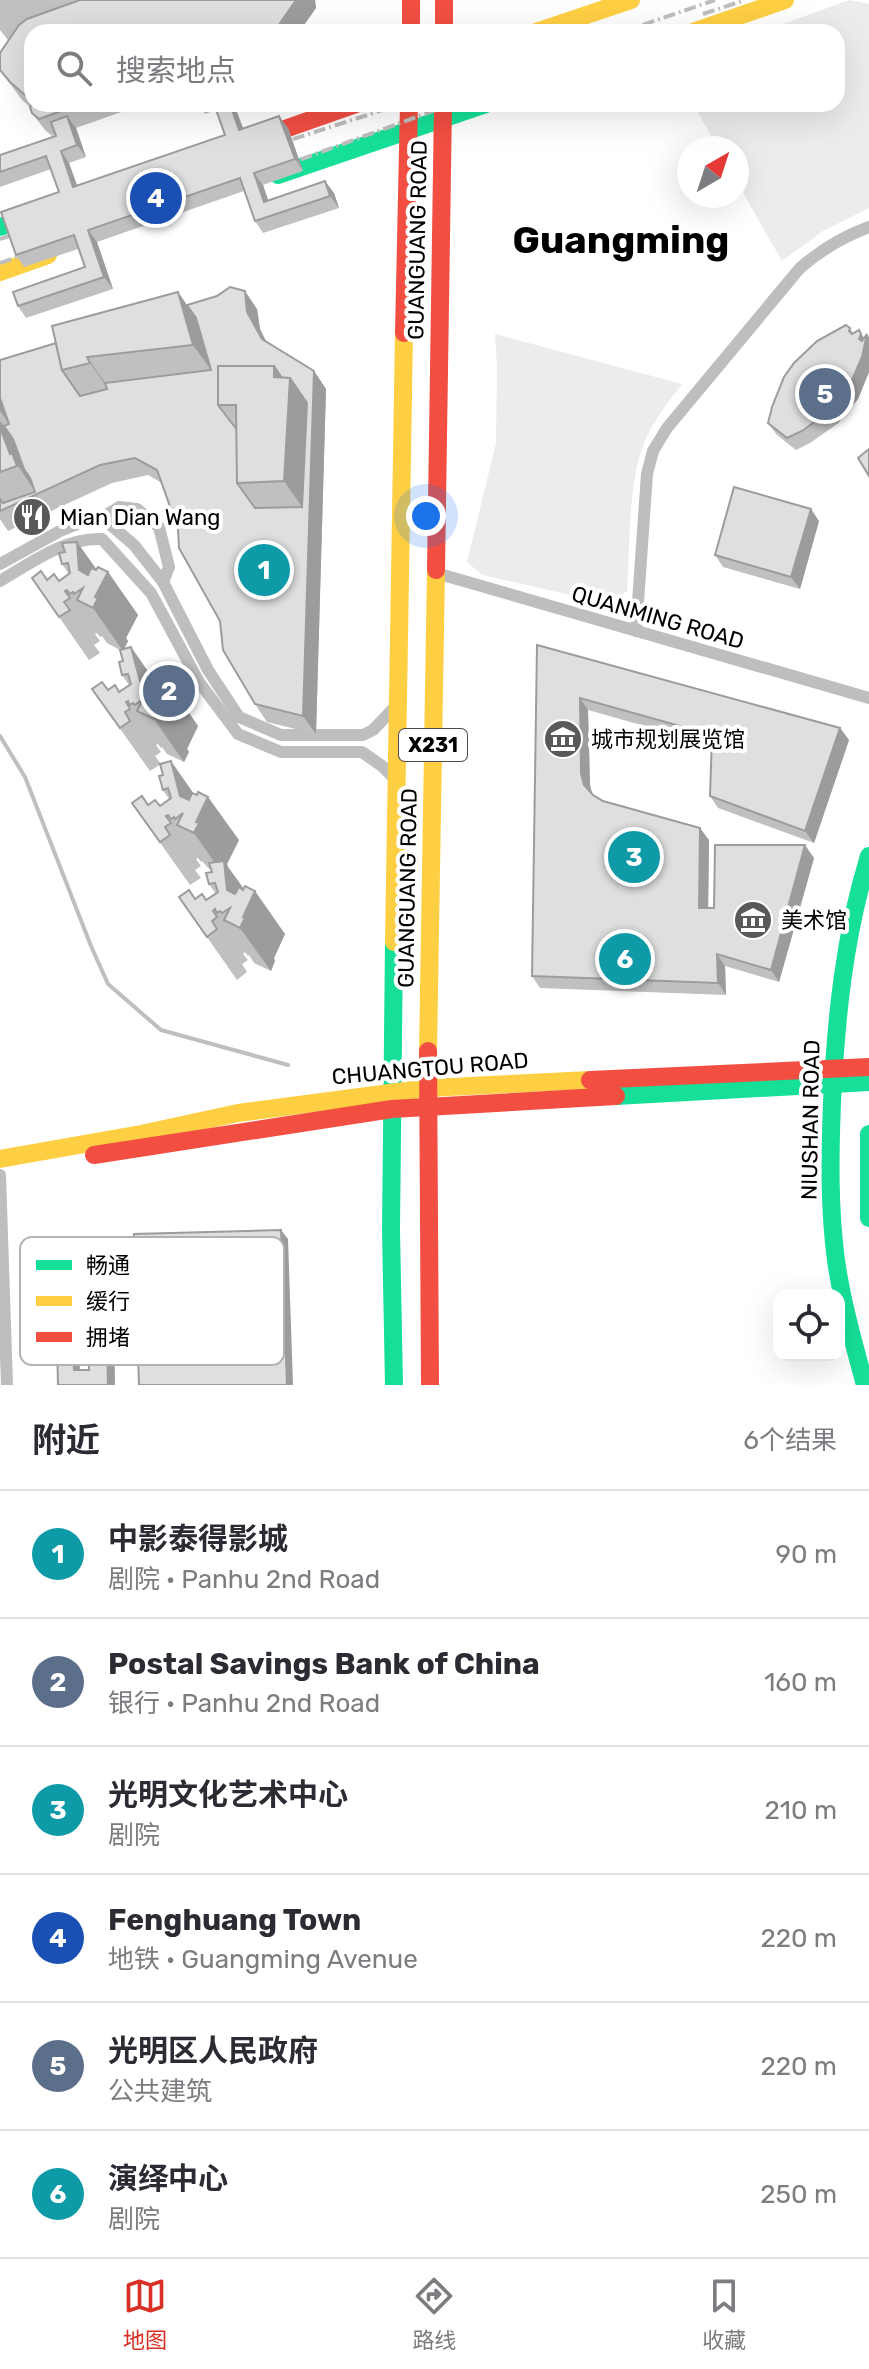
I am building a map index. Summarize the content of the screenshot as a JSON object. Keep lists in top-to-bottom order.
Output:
{
  "streets": {
    "main road": [
      "GUANGUANG ROAD",
      "X231",
      "CHUANGTOU ROAD",
      "NIUSHAN ROAD"
    ],
    "street": ["QUANMING ROAD"]
  },
  "crossings": [
    ["GUANGUANG ROAD", "QUANMING ROAD"],
    ["GUANGUANG ROAD", "X231"],
    ["GUANGUANG ROAD", "CHUANGTOU ROAD"],
    ["CHUANGTOU ROAD", "NIUSHAN ROAD"]
  ],
  "districts": ["Guangming"],
  "places": {
    "restaurant": ["Mian Dian Wang"],
    "museum": ["城市规划展览馆", "美术馆"]
  },
  "legend": ["畅通", "缓行", "拥堵"],
  "north": "top right",
  "page": {
    "search": "搜索地点",
    "pins": [
      "4",
      "5",
      "1",
      "2",
      "3",
      "6"
    ],
    "heading": ["附近", "6个结果"],
    "list": [
      {
        "mark": "1",
        "name": "中影泰得影城",
        "note": "剧院 · Panhu 2nd Road",
        "value": "90 m"
      },
      {
        "mark": "2",
        "name": "Postal Savings Bank of China",
        "note": "银行 · Panhu 2nd Road",
        "value": "160 m"
      },
      {
        "mark": "3",
        "name": "光明文化艺术中心",
        "note": "剧院",
        "value": "210 m"
      },
      {
        "mark": "4",
        "name": "Fenghuang Town",
        "note": "地铁 · Guangming Avenue",
        "value": "220 m"
      },
      {
        "mark": "5",
        "name": "光明区人民政府",
        "note": "公共建筑",
        "value": "220 m"
      },
      {
        "mark": "6",
        "name": "演绎中心",
        "note": "剧院",
        "value": "250 m"
      }
    ],
    "nav": ["地图", "路线", "收藏"]
  }
}
